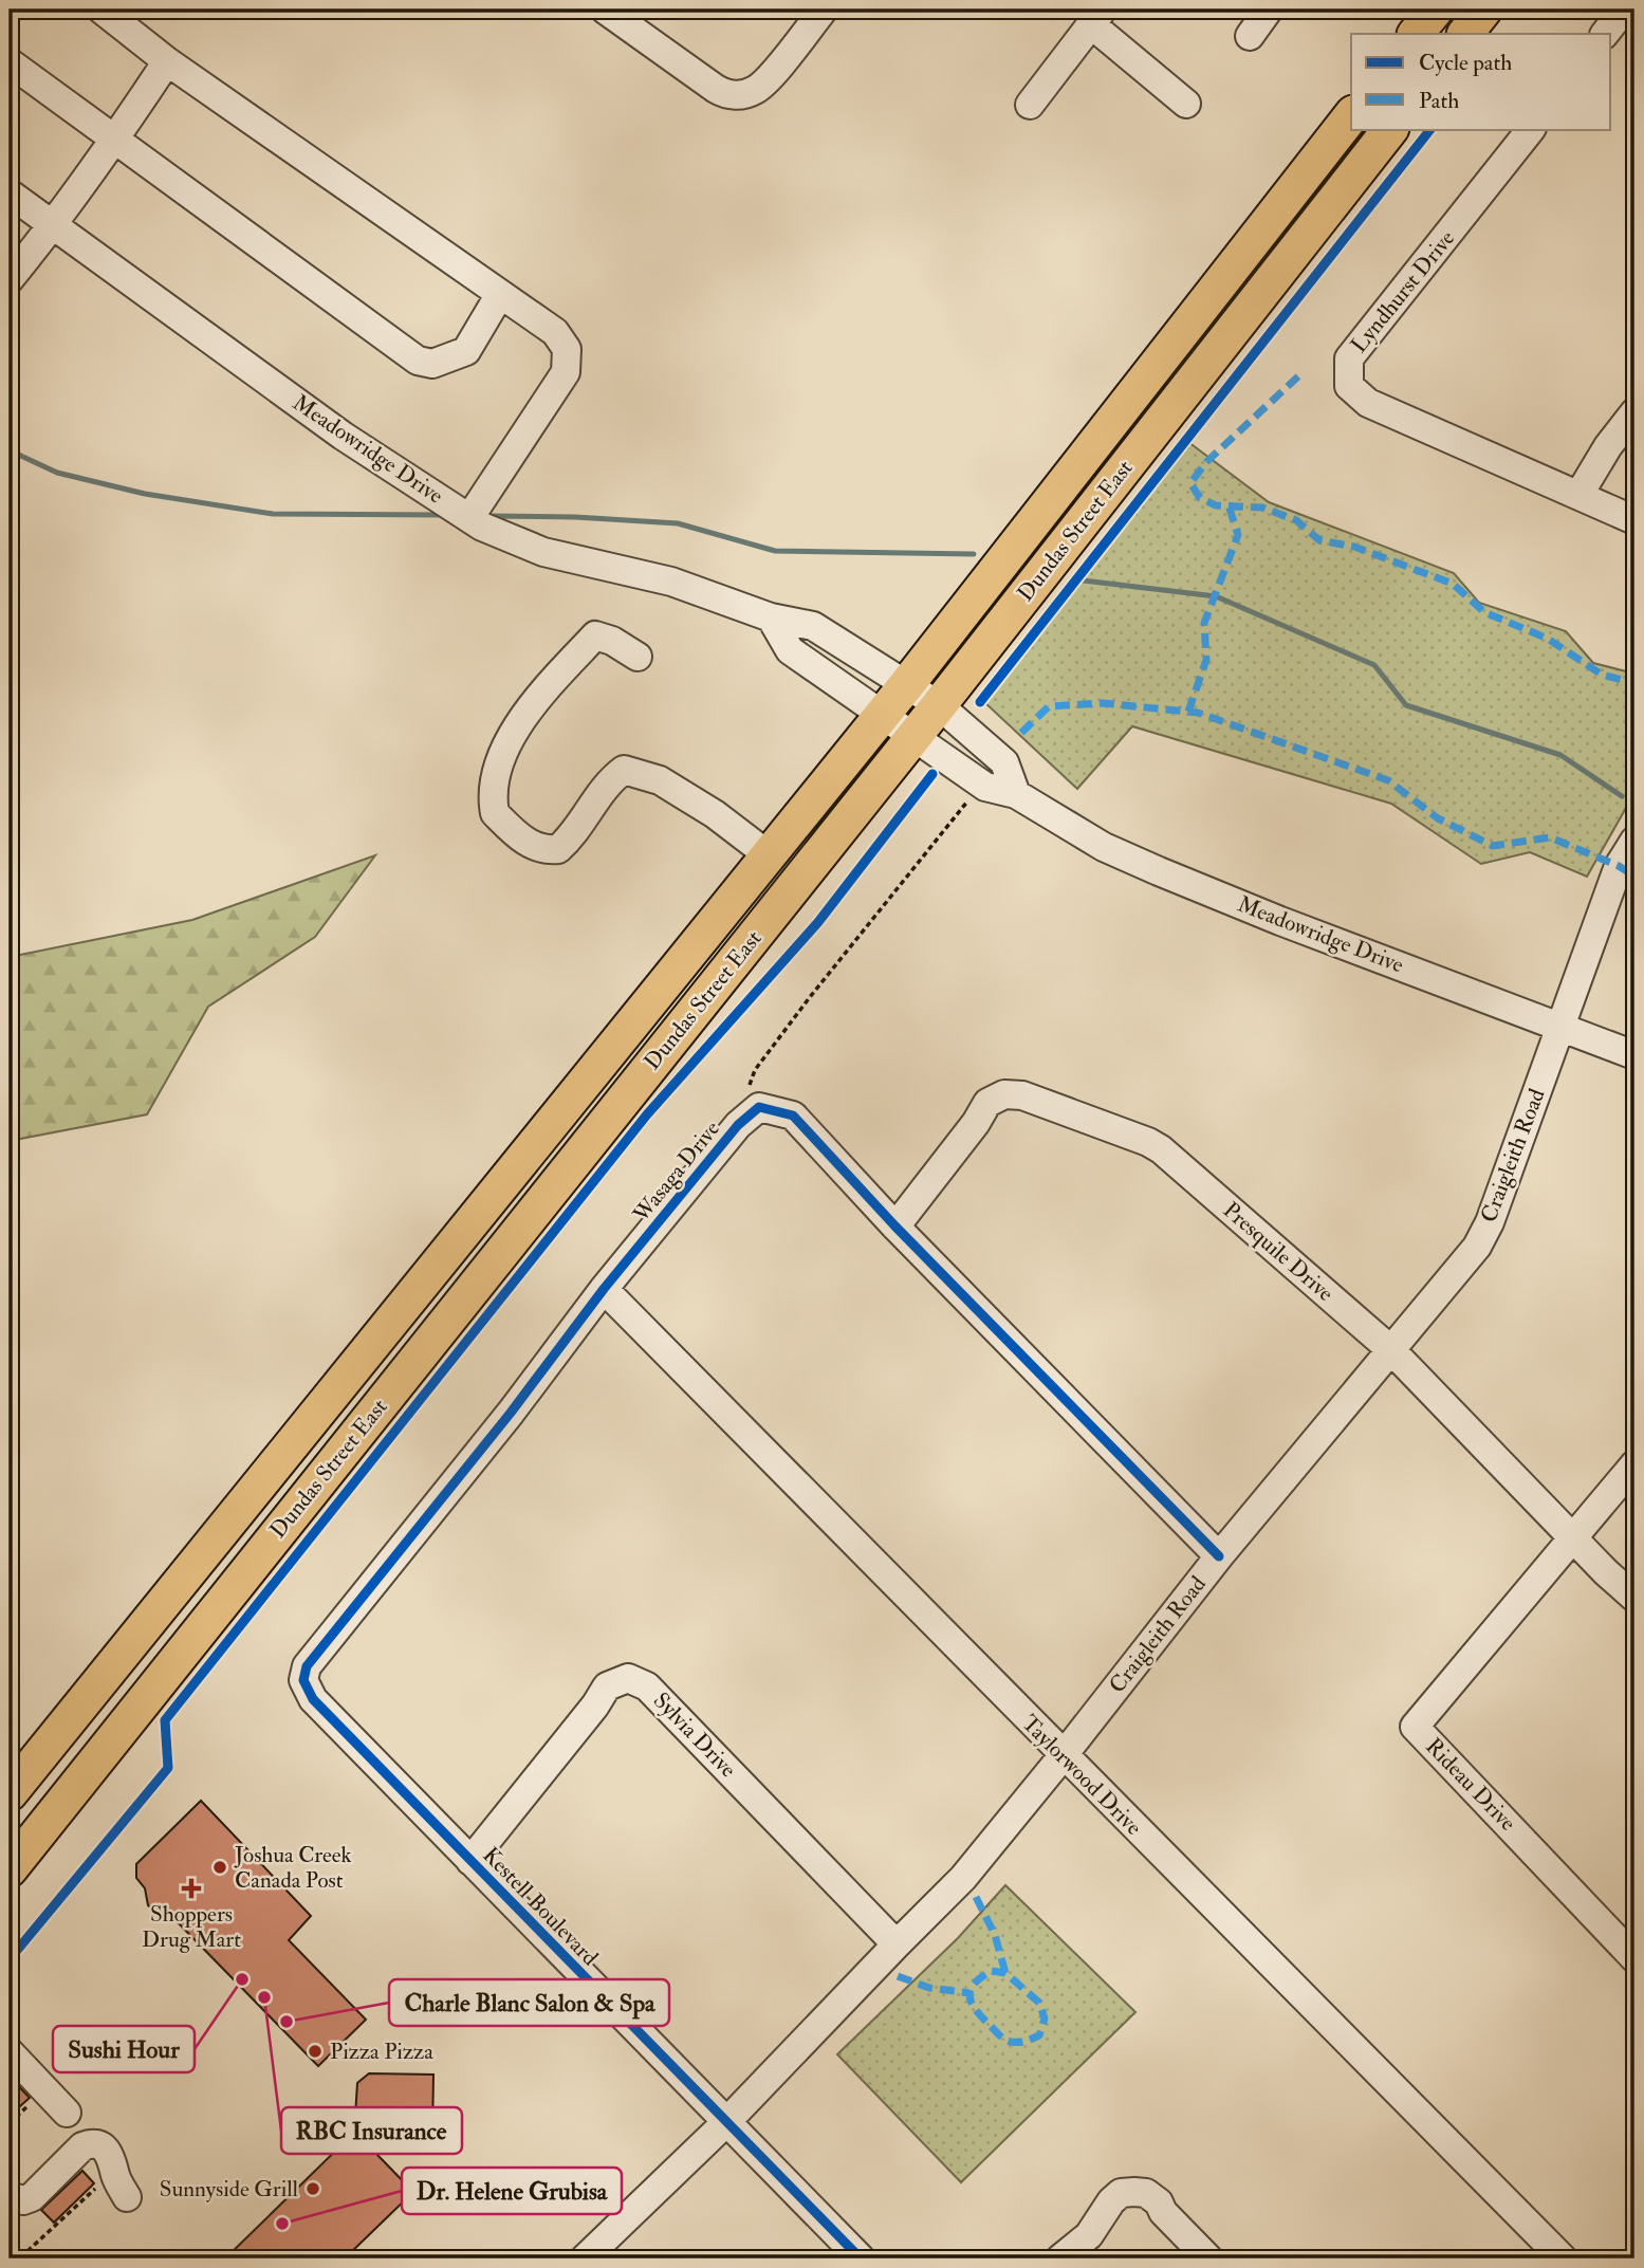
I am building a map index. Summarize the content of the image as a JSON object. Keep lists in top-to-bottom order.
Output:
{
  "streets": {
    "main road": ["Dundas Street East"],
    "street": [
      "Lyndhurst Drive",
      "Meadowridge Drive",
      "Craigleith Road",
      "Wasaga Drive",
      "Presquile Drive",
      "Sylvia Drive",
      "Taylorwood Drive",
      "Rideau Drive",
      "Kestell Boulevard"
    ]
  },
  "crossings": [
    ["Meadowridge Drive", "Dundas Street East"],
    ["Meadowridge Drive", "Craigleith Road"],
    ["Craigleith Road", "Presquile Drive"],
    ["Craigleith Road", "Sylvia Drive"],
    ["Craigleith Road", "Taylorwood Drive"],
    ["Craigleith Road", "Kestell Boulevard"],
    ["Wasaga Drive", "Taylorwood Drive"],
    ["Wasaga Drive", "Kestell Boulevard"],
    ["Presquile Drive", "Rideau Drive"],
    ["Sylvia Drive", "Kestell Boulevard"]
  ],
  "places": {
    "other": [
      "Joshua Creek Canada Post",
      "Sushi Hour",
      "RBC Insurance",
      "Charle Blanc Salon & Spa",
      "Pizza Pizza",
      "Sunnyside Grill",
      "Dr. Helene Grubisa"
    ],
    "health": ["Shoppers Drug Mart"]
  },
  "legend": ["Cycle path", "Path"]
}
